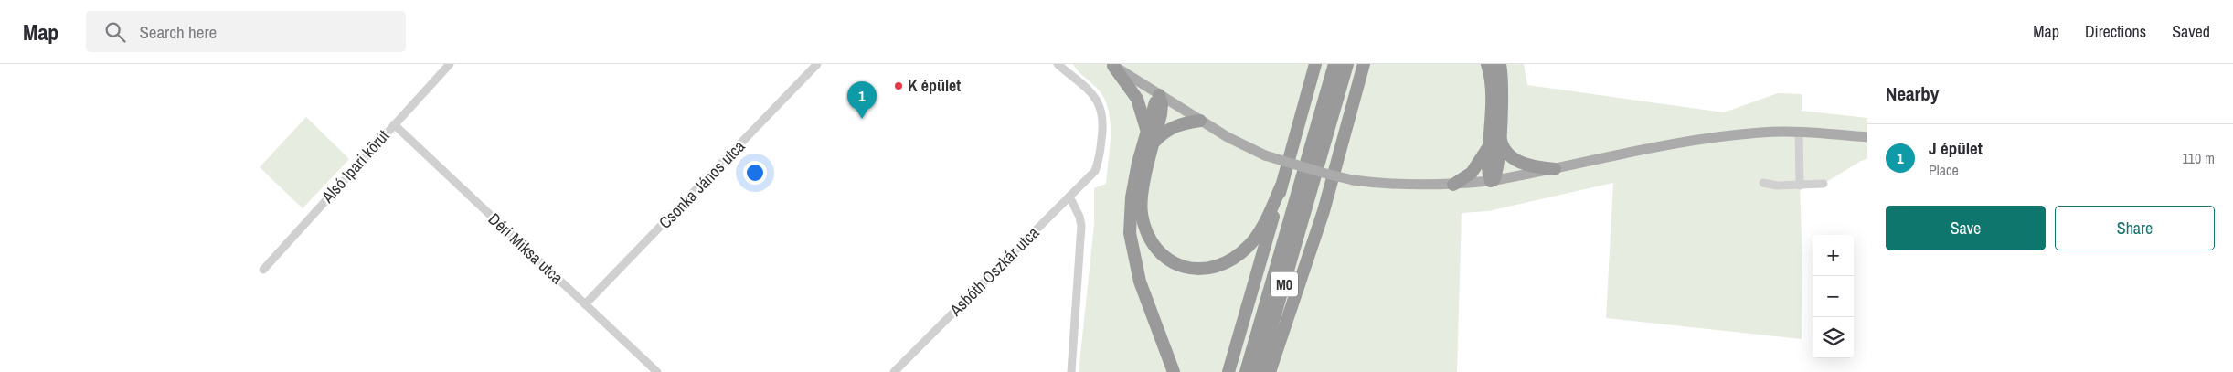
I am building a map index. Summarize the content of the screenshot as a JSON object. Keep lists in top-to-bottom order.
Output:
{
  "streets": {
    "highway": ["M0"],
    "street": [
      "Alsó Ipari körút",
      "Csonka János utca",
      "Déri Miksa utca",
      "Asbóth Oszkár utca"
    ]
  },
  "crossings": [
    ["Alsó Ipari körút", "Déri Miksa utca"],
    ["Csonka János utca", "Déri Miksa utca"]
  ],
  "places": ["K épület"],
  "page": {
    "header": "Map",
    "search": "Search here",
    "nav": ["Map", "Directions", "Saved"],
    "heading": "Nearby",
    "pins": "1",
    "list": [
      {
        "mark": "1",
        "name": "J épület",
        "note": "Place",
        "value": "110 m"
      }
    ],
    "buttons": ["Save", "Share"],
    "map_buttons": ["+", "−"]
  }
}
